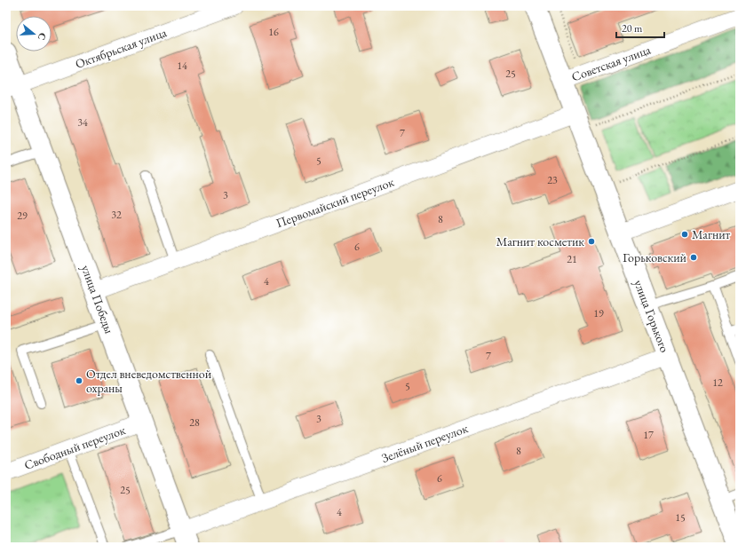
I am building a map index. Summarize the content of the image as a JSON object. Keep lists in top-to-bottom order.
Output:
{
  "streets": {
    "street": [
      "Октябрьская улица",
      "Советская улица",
      "Первомайский переулок",
      "улица Победы",
      "улица Горького",
      "Зелёный переулок",
      "Свободный переулок"
    ]
  },
  "crossings": [
    ["Октябрьская улица", "улица Победы"],
    ["Советская улица", "улица Горького"],
    ["Первомайский переулок", "улица Победы"],
    ["Первомайский переулок", "улица Горького"],
    ["улица Победы", "Зелёный переулок"],
    ["улица Победы", "Свободный переулок"],
    ["улица Горького", "Зелёный переулок"]
  ],
  "places": [
    "Магнит",
    "Магнит косметик",
    "Горьковский",
    "Отдел вневедомственной охраны"
  ],
  "house_numbers": [
    "16",
    "14",
    "25",
    "34",
    "7",
    "5",
    "23",
    "3",
    "32",
    "29",
    "8",
    "6",
    "21",
    "4",
    "19",
    "7",
    "12",
    "5",
    "3",
    "28",
    "17",
    "8",
    "6",
    "25",
    "4",
    "15"
  ],
  "scale_bar": "20 m",
  "north": "right"
}
